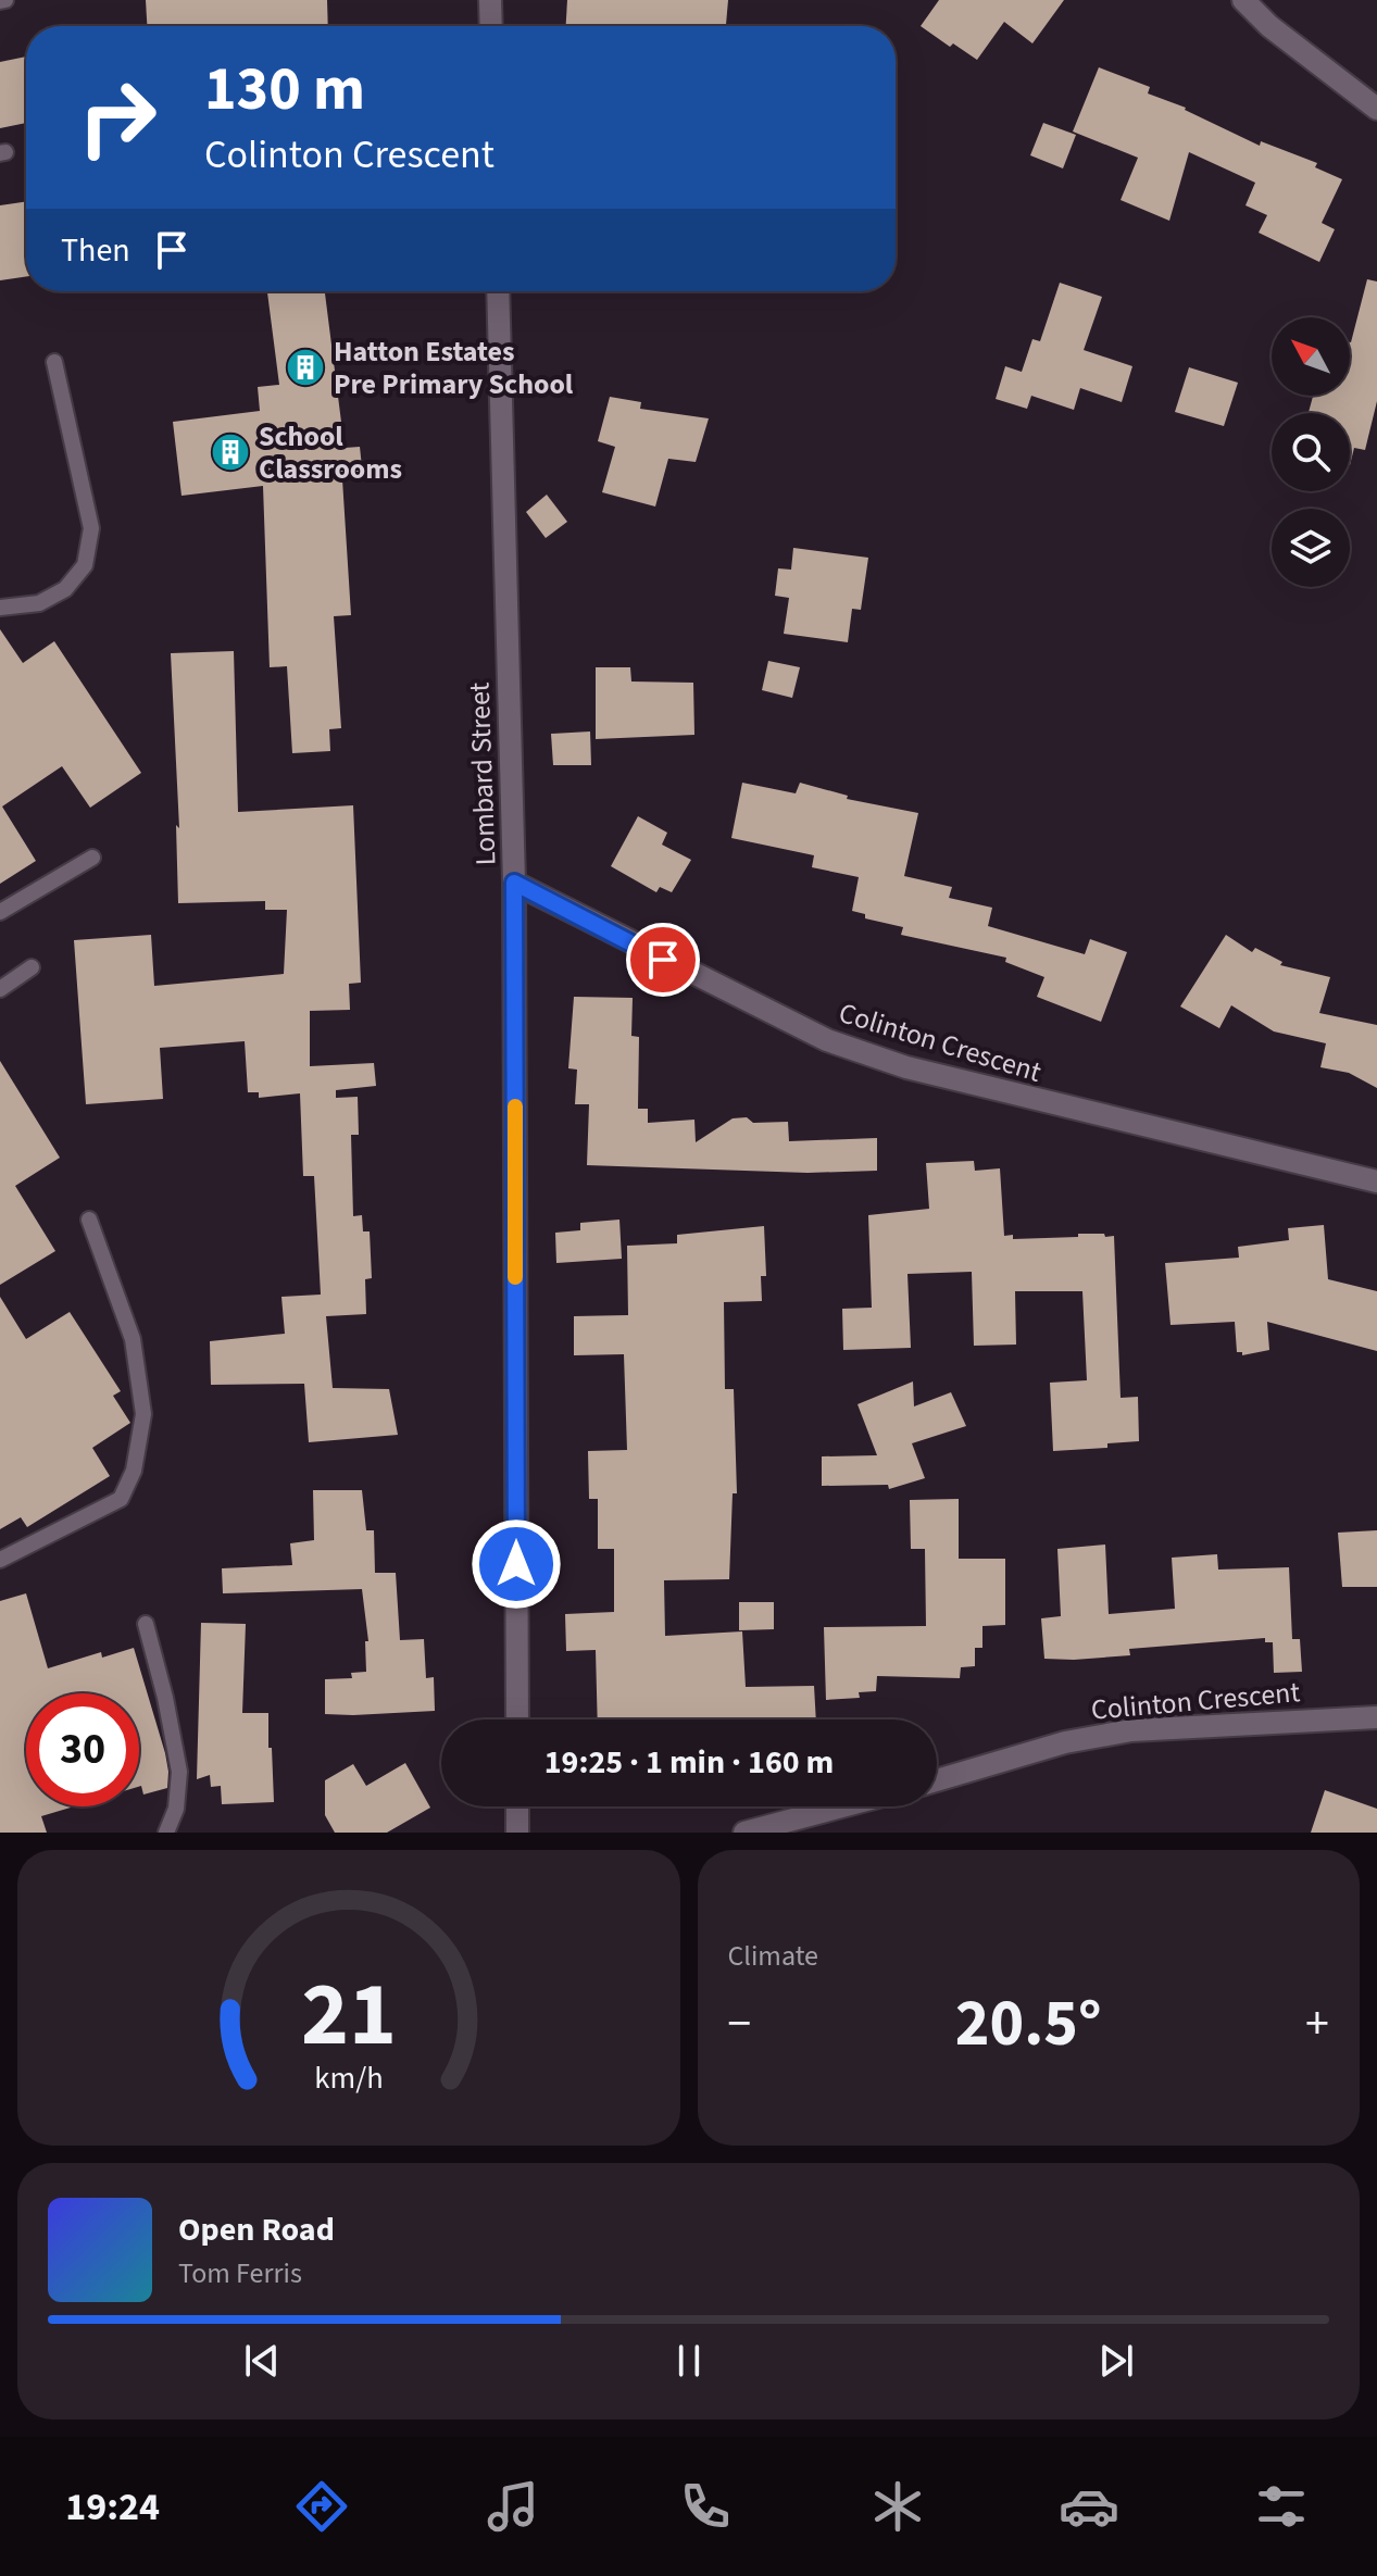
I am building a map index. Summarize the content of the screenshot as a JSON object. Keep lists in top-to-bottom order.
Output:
{
  "streets": {
    "street": ["Lombard Street", "Colinton Crescent"]
  },
  "crossings": [
    ["Lombard Street", "Colinton Crescent"]
  ],
  "places": {
    "building": ["Hatton Estates Pre Primary School", "School Classrooms"]
  },
  "north": "top left",
  "page": {
    "turn": ["130 m", "Colinton Crescent"],
    "then": "Then",
    "limit": "30",
    "trip": "19:25 · 1 min · 160 m",
    "tile": "Climate",
    "heat": ["−", "20.5°", "+"],
    "song": ["Open Road", "Tom Ferris"],
    "tabs": "19:24",
    "gauge": ["21", "km/h"]
  }
}
